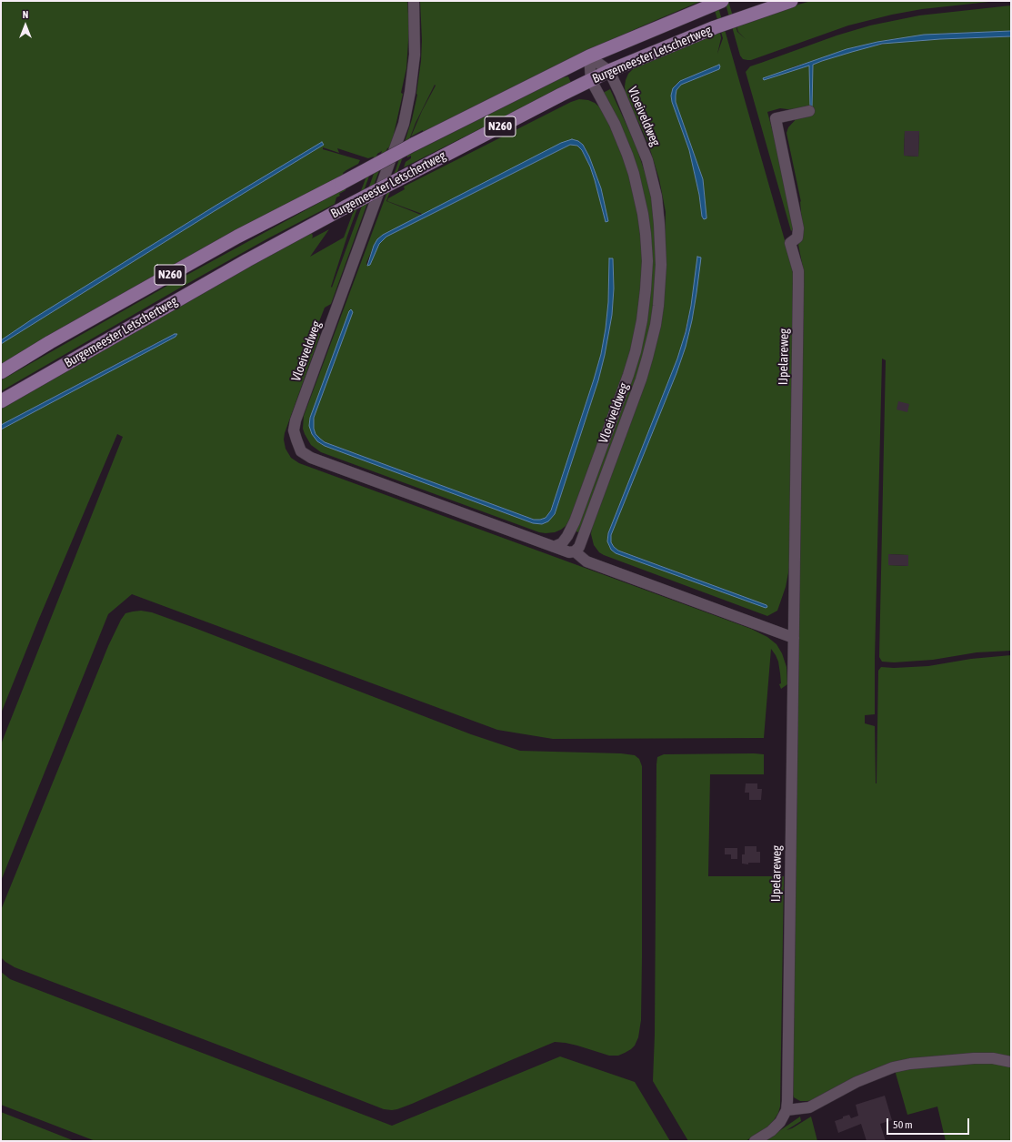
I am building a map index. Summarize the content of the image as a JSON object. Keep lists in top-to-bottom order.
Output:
{
  "streets": {
    "main road": ["Burgemeester Letschertweg", "N260"],
    "street": ["Vloeiveldweg", "IJpelareweg"]
  },
  "crossings": [
    ["Burgemeester Letschertweg", "Vloeiveldweg"]
  ],
  "scale_bar": "50 m",
  "north": "top"
}
